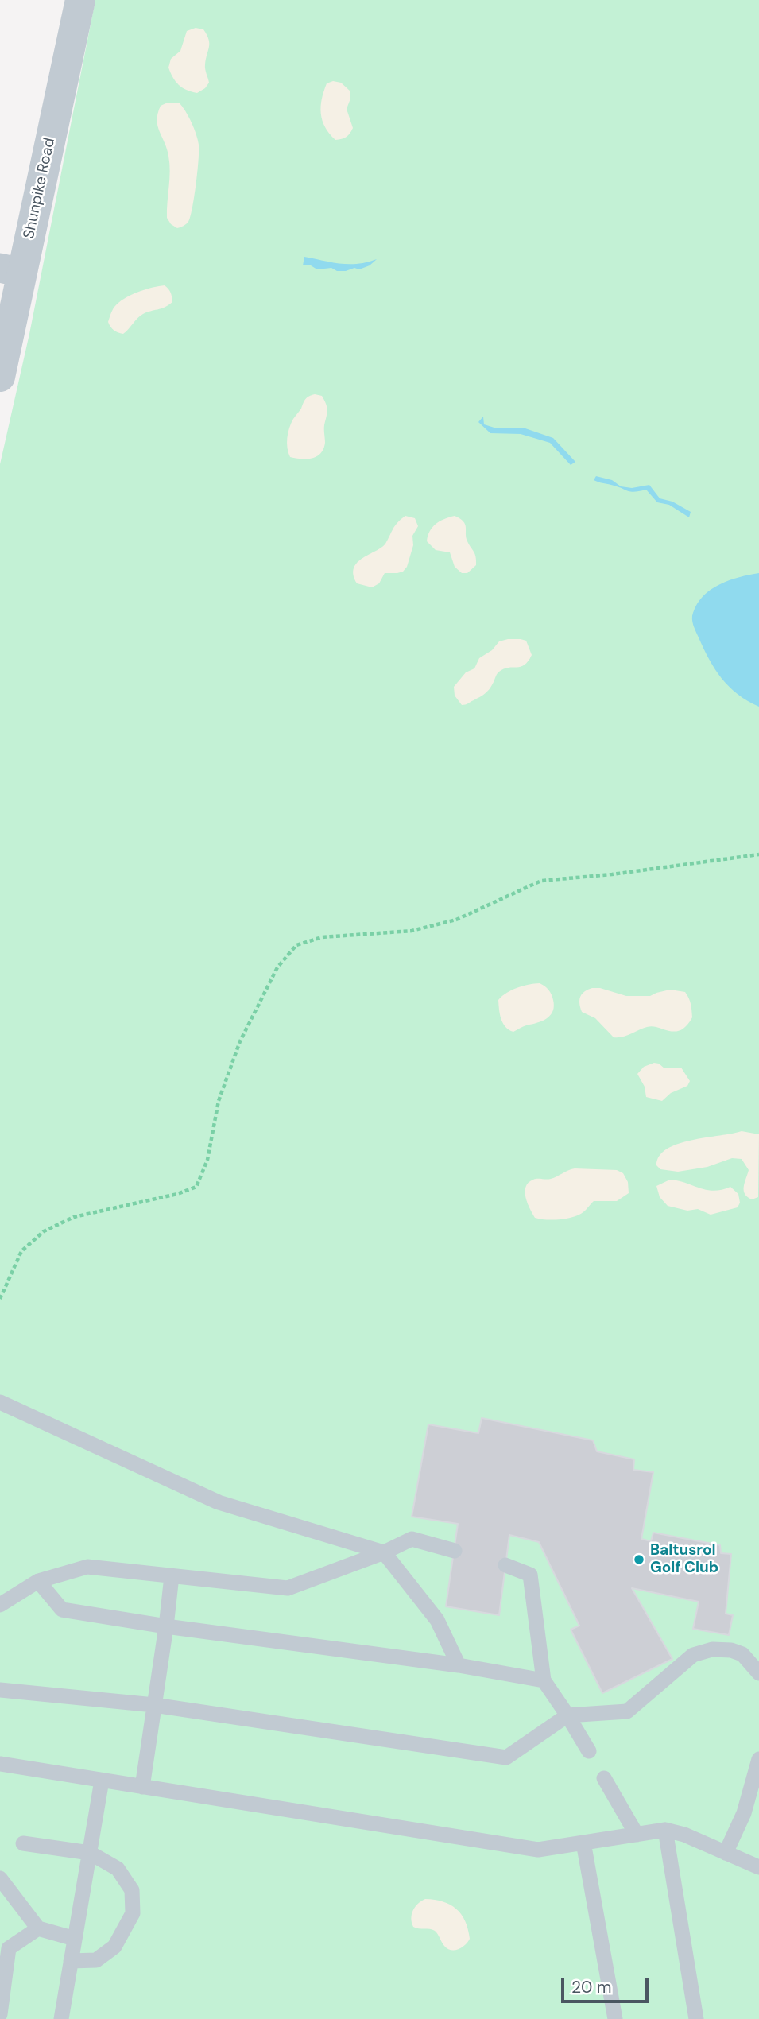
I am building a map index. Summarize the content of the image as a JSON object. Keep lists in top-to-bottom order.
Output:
{
  "streets": {
    "street": ["Shunpike Road"]
  },
  "places": ["Baltusrol Golf Club"],
  "scale_bar": "20 m"
}
